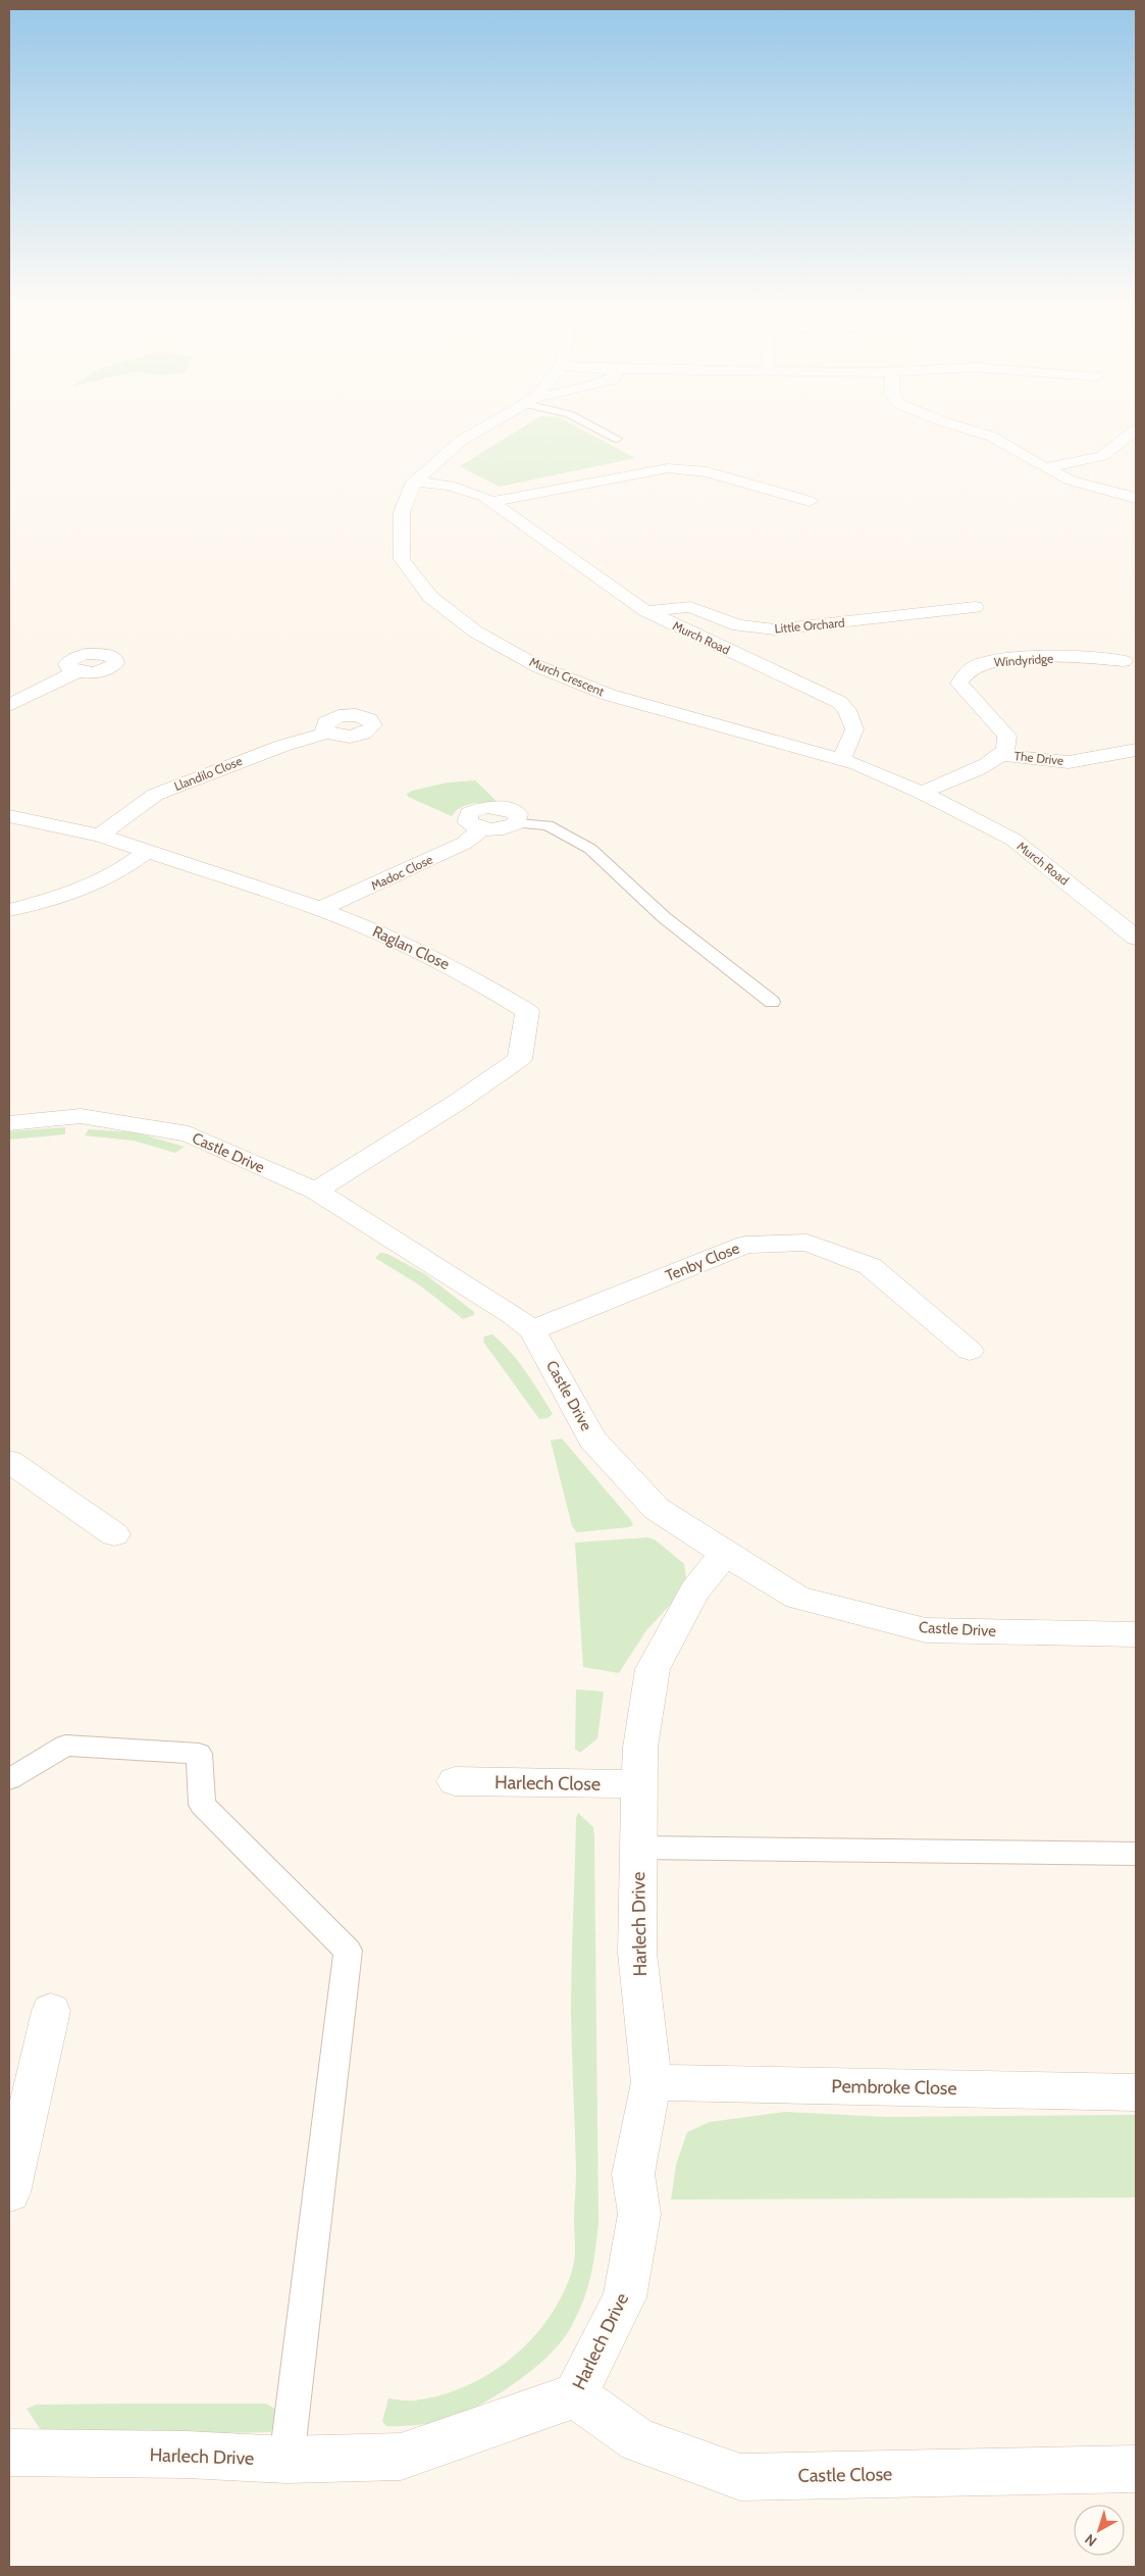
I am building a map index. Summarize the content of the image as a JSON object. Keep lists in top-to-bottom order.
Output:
{
  "streets": {
    "street": [
      "Little Orchard",
      "Murch Road",
      "Windyridge",
      "Murch Crescent",
      "The Drive",
      "Llandilo Close",
      "Madoc Close",
      "Raglan Close",
      "Castle Drive",
      "Tenby Close",
      "Harlech Close",
      "Harlech Drive",
      "Pembroke Close",
      "Castle Close"
    ]
  },
  "crossings": [
    ["Little Orchard", "Murch Road"],
    ["Murch Road", "Murch Crescent"],
    ["Windyridge", "The Drive"],
    ["Llandilo Close", "Raglan Close"],
    ["Madoc Close", "Raglan Close"],
    ["Raglan Close", "Castle Drive"],
    ["Castle Drive", "Tenby Close"],
    ["Castle Drive", "Harlech Drive"],
    ["Harlech Close", "Harlech Drive"],
    ["Harlech Drive", "Pembroke Close"],
    ["Harlech Drive", "Castle Close"]
  ],
  "north": "bottom left"
}
